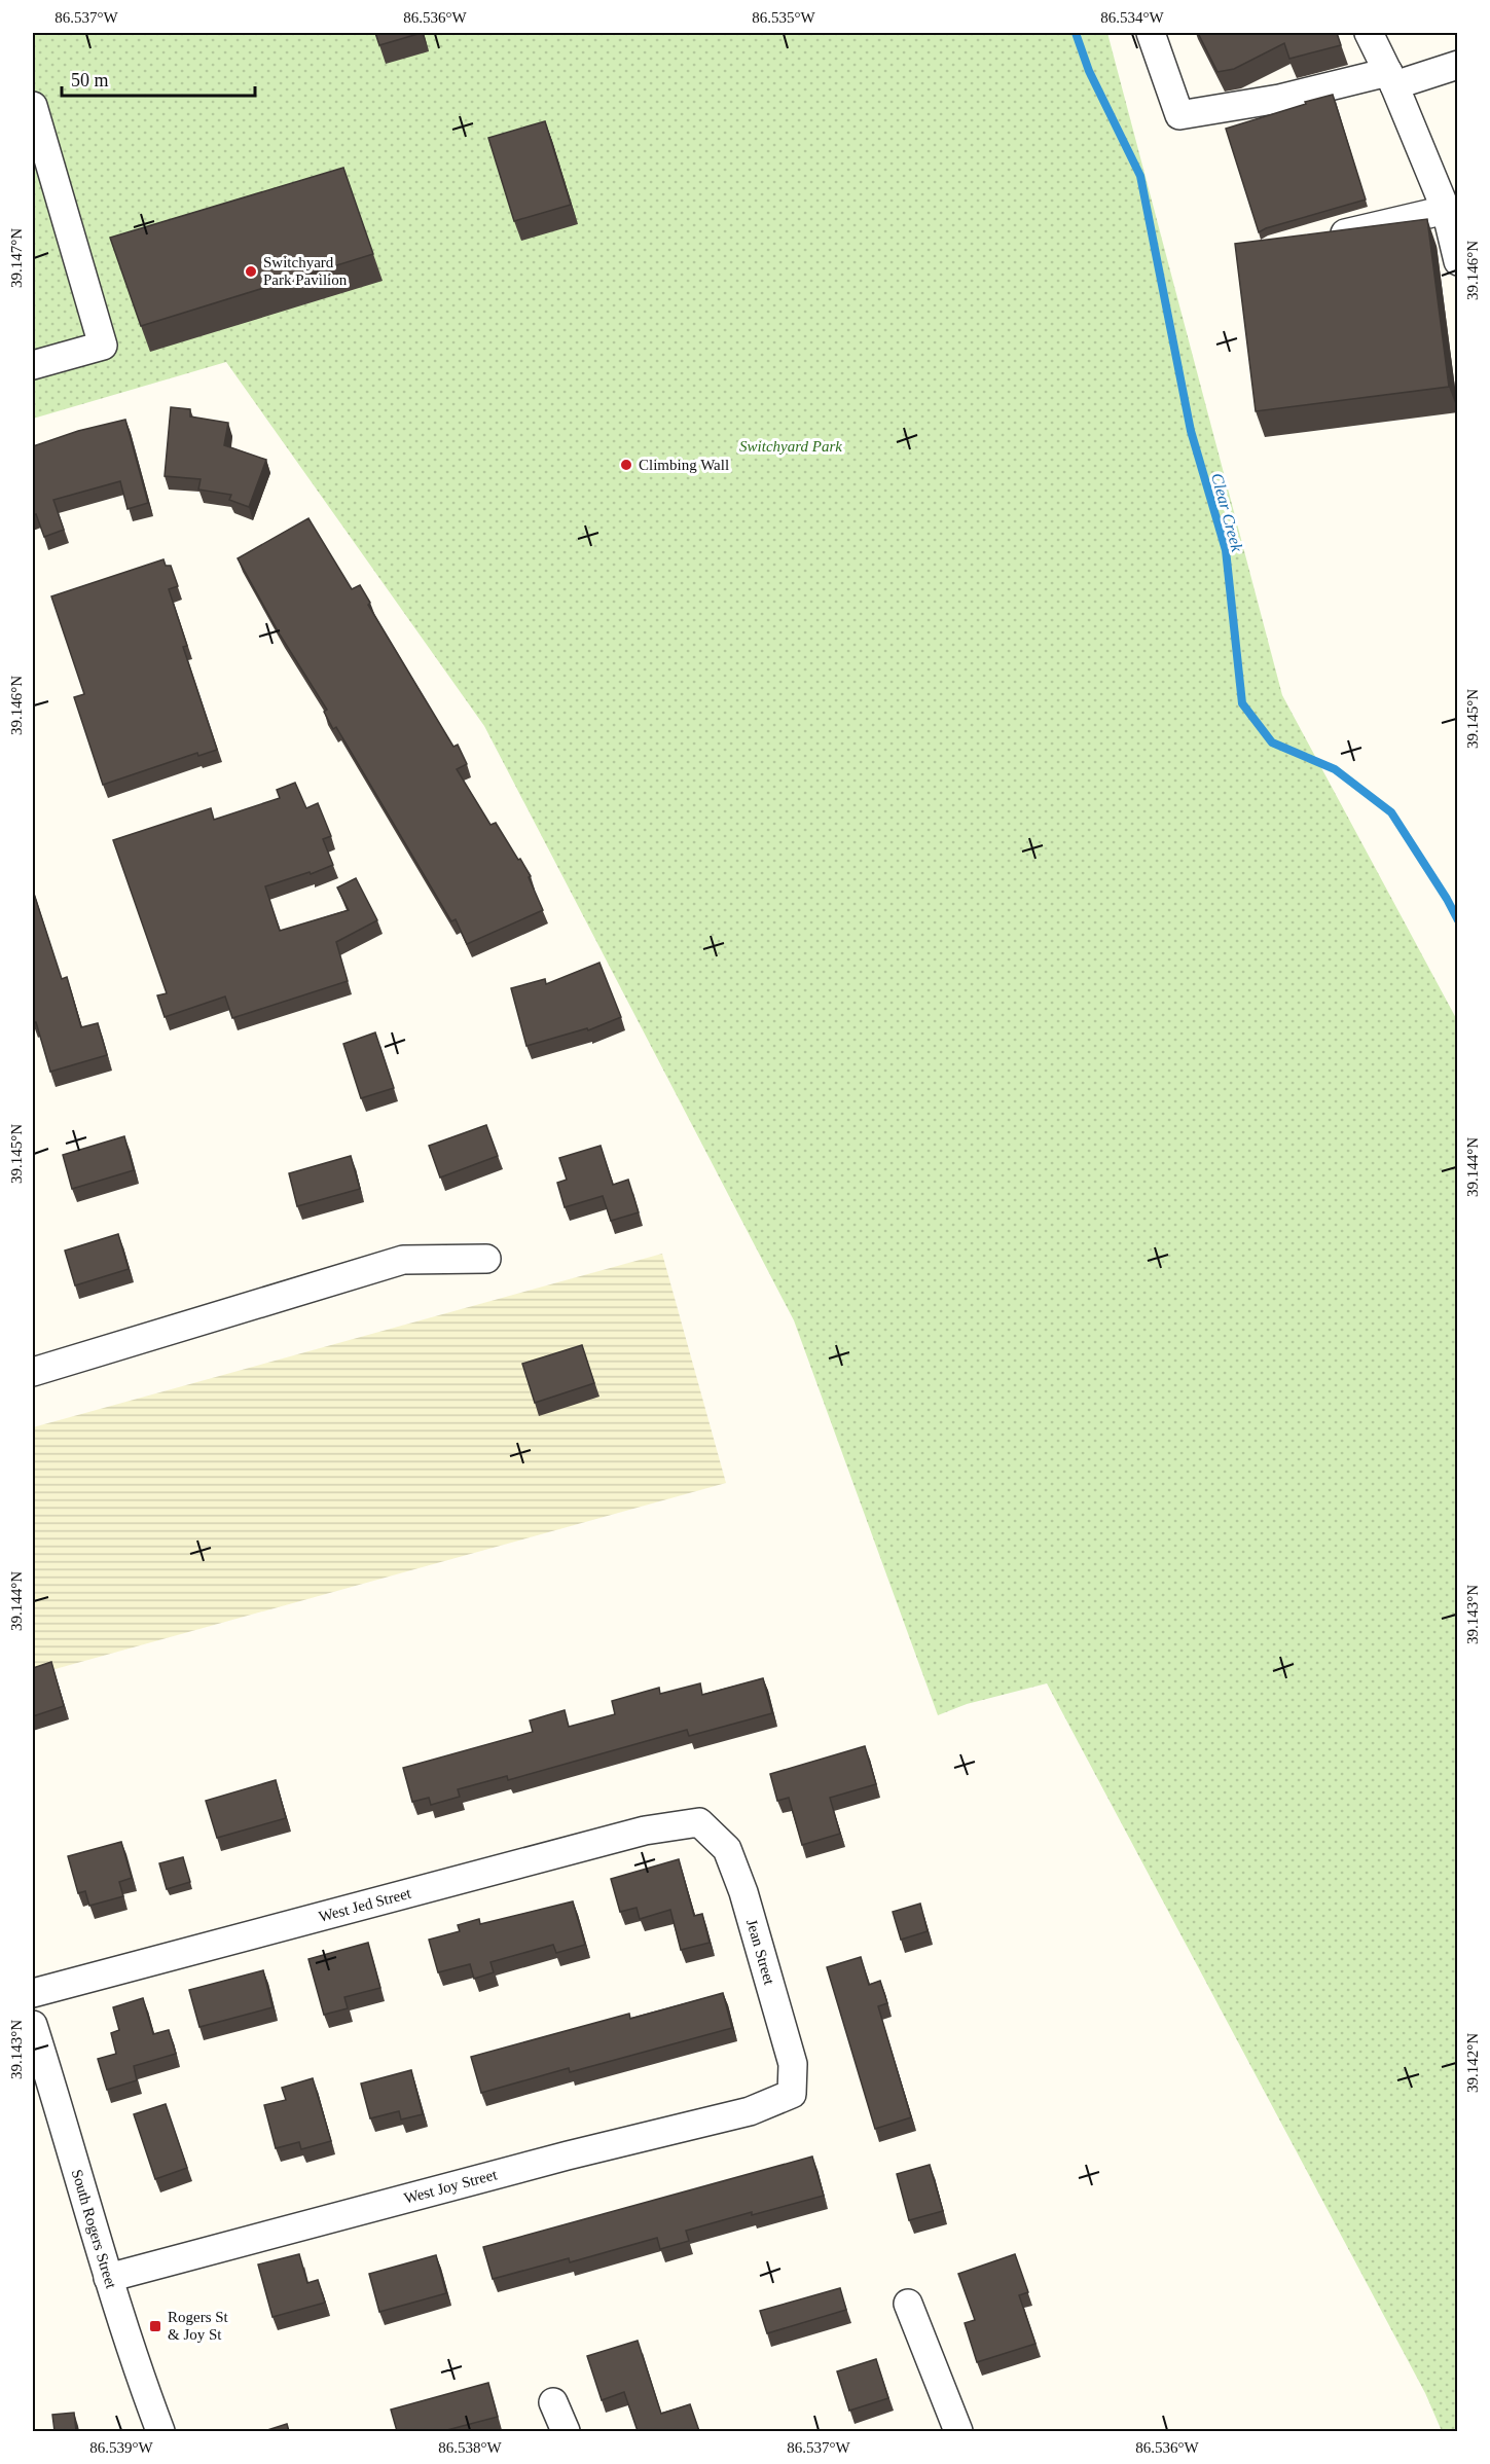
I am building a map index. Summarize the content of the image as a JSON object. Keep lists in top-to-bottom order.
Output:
{
  "streets": {
    "street": [
      "West Jed Street",
      "Jean Street",
      "West Joy Street",
      "South Rogers Street"
    ]
  },
  "crossings": [
    ["West Jed Street", "Jean Street"],
    ["Jean Street", "West Joy Street"],
    ["West Joy Street", "South Rogers Street"]
  ],
  "water": ["Clear Creek"],
  "parks": ["Switchyard Park"],
  "places": {
    "other": ["Switchyard Park Pavilion", "Climbing Wall"],
    "transit": ["Rogers St & Joy St"]
  },
  "scale_bar": "50 m",
  "coordinates": [
    "86.537°W",
    "86.536°W",
    "86.535°W",
    "86.534°W",
    "39.147°N",
    "39.146°N",
    "39.145°N",
    "39.144°N",
    "39.143°N",
    "39.142°N",
    "86.539°W",
    "86.538°W"
  ]
}
